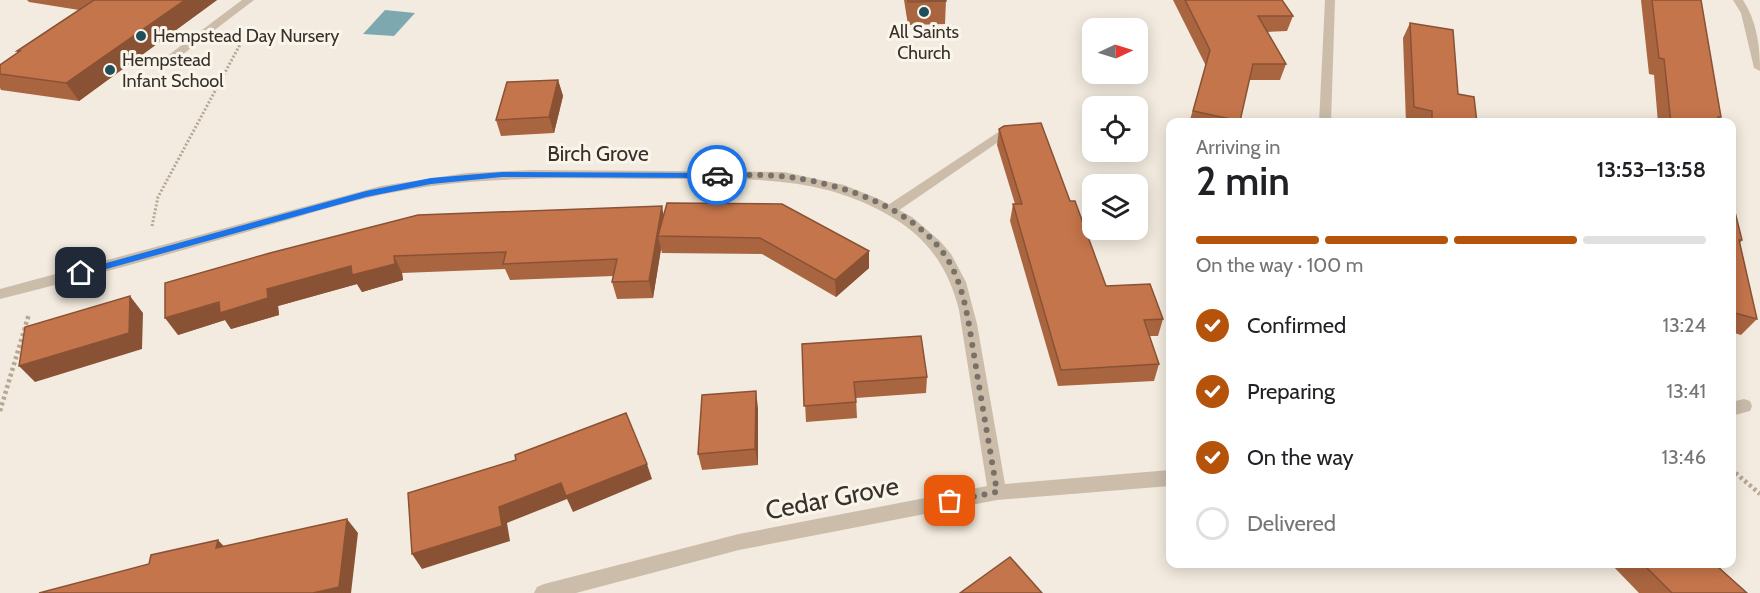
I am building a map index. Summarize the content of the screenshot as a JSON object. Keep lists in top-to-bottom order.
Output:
{
  "streets": {
    "street": ["Birch Grove", "Cedar Grove"]
  },
  "crossings": [
    ["Birch Grove", "Cedar Grove"]
  ],
  "places": ["All Saints Church", "Hempstead Day Nursery", "Hempstead Infant School"],
  "north": "right",
  "page": {
    "heading": ["2 min", "Arriving in", "13:53–13:58"],
    "bar": "On the way · 100 m",
    "list": [
      ["Confirmed", "13:24"],
      ["Preparing", "13:41"],
      ["On the way", "13:46"],
      "Delivered"
    ]
  }
}
